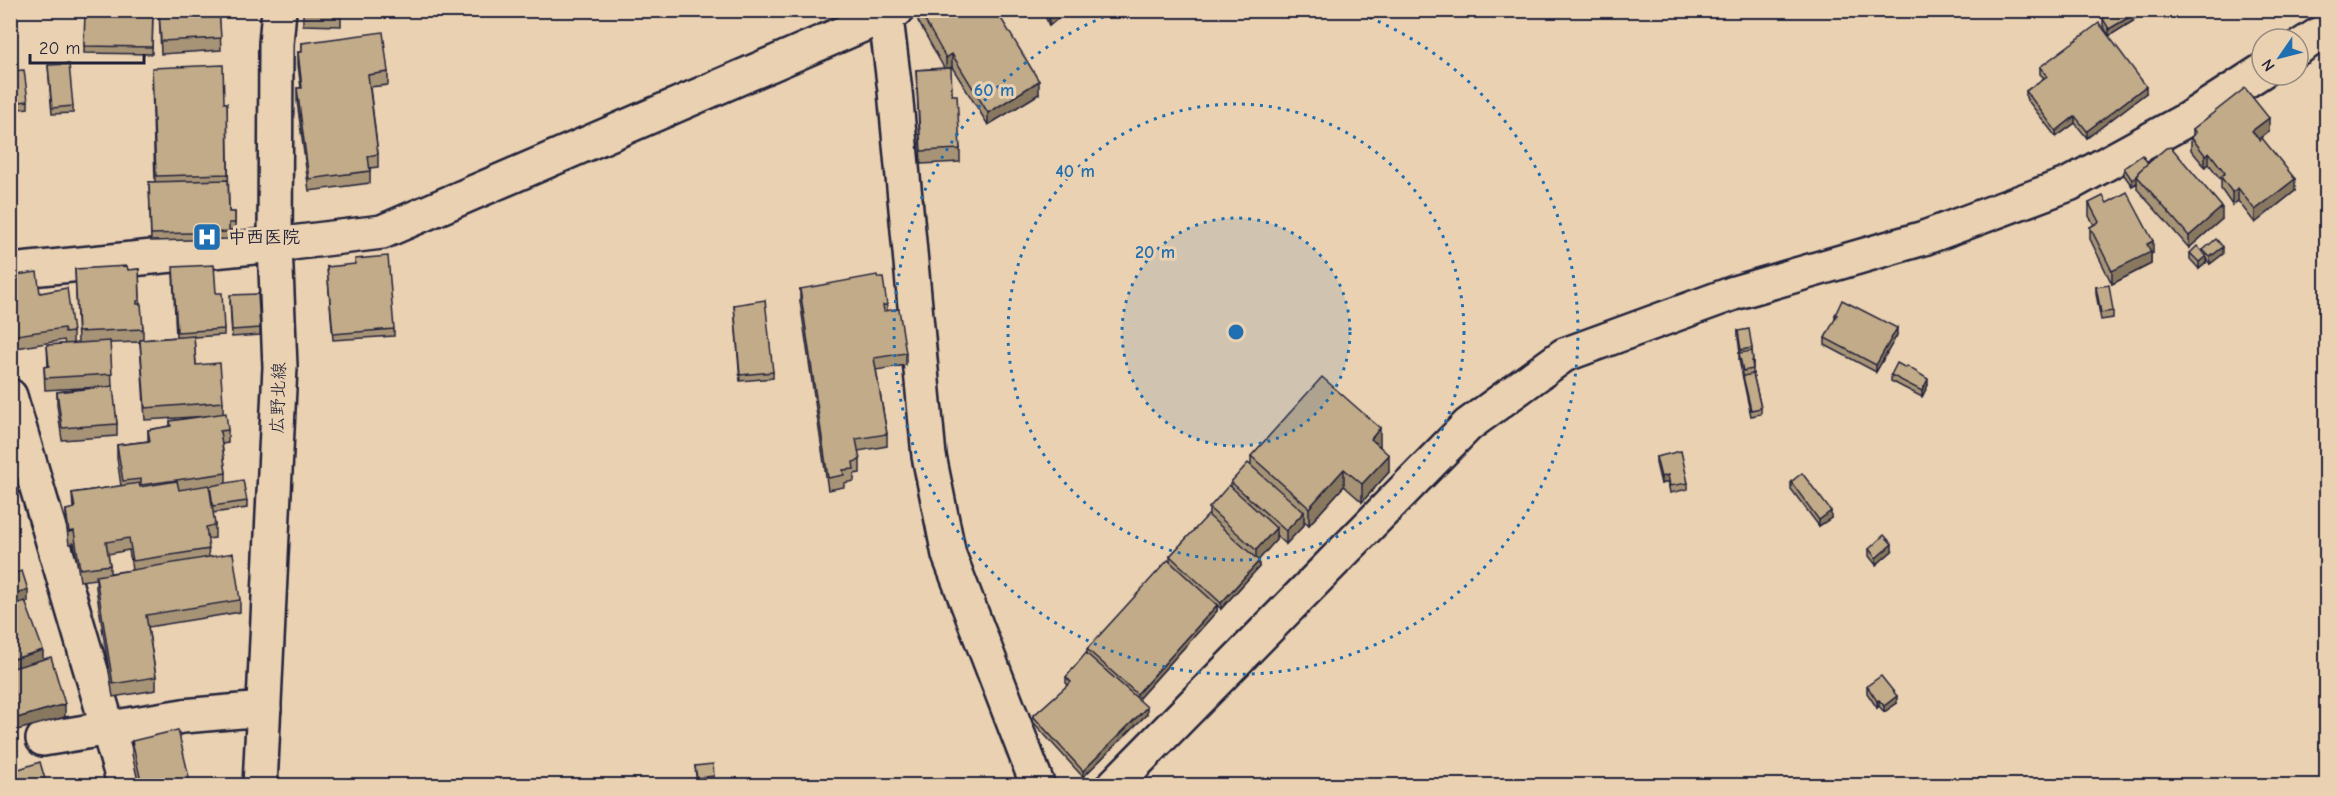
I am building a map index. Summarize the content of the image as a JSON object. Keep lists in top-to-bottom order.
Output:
{
  "streets": {
    "street": ["広野北線"]
  },
  "places": {
    "hospital": ["中西医院"]
  },
  "scale_bar": "20 m",
  "north": "bottom left",
  "rings": ["60 m", "40 m", "20 m"]
}
